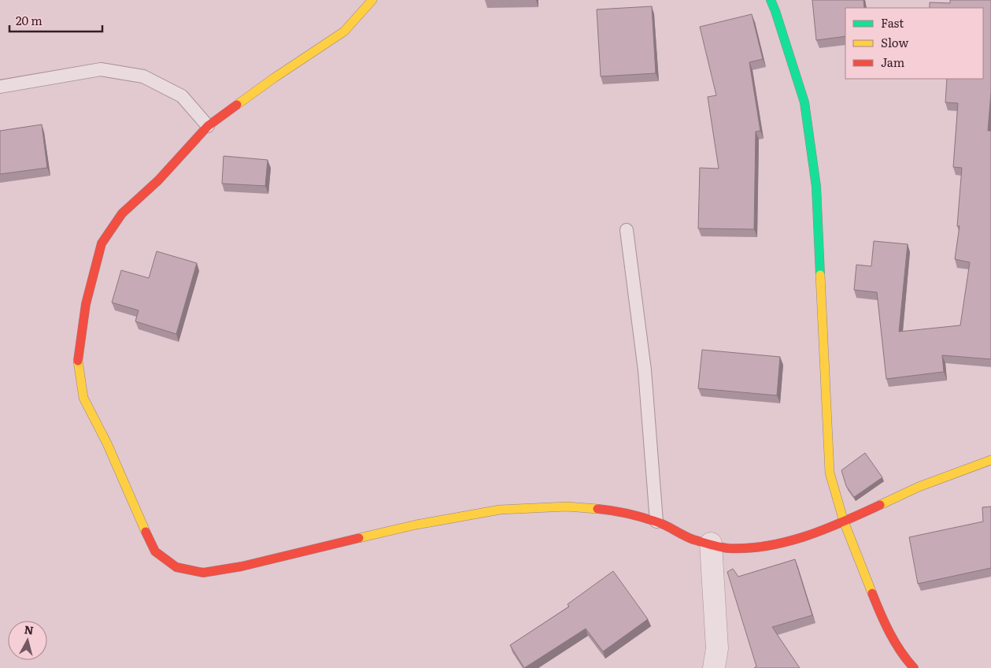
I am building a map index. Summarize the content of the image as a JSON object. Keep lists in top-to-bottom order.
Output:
{
  "legend": ["Fast", "Slow", "Jam"],
  "scale_bar": "20 m",
  "north": "top"
}
